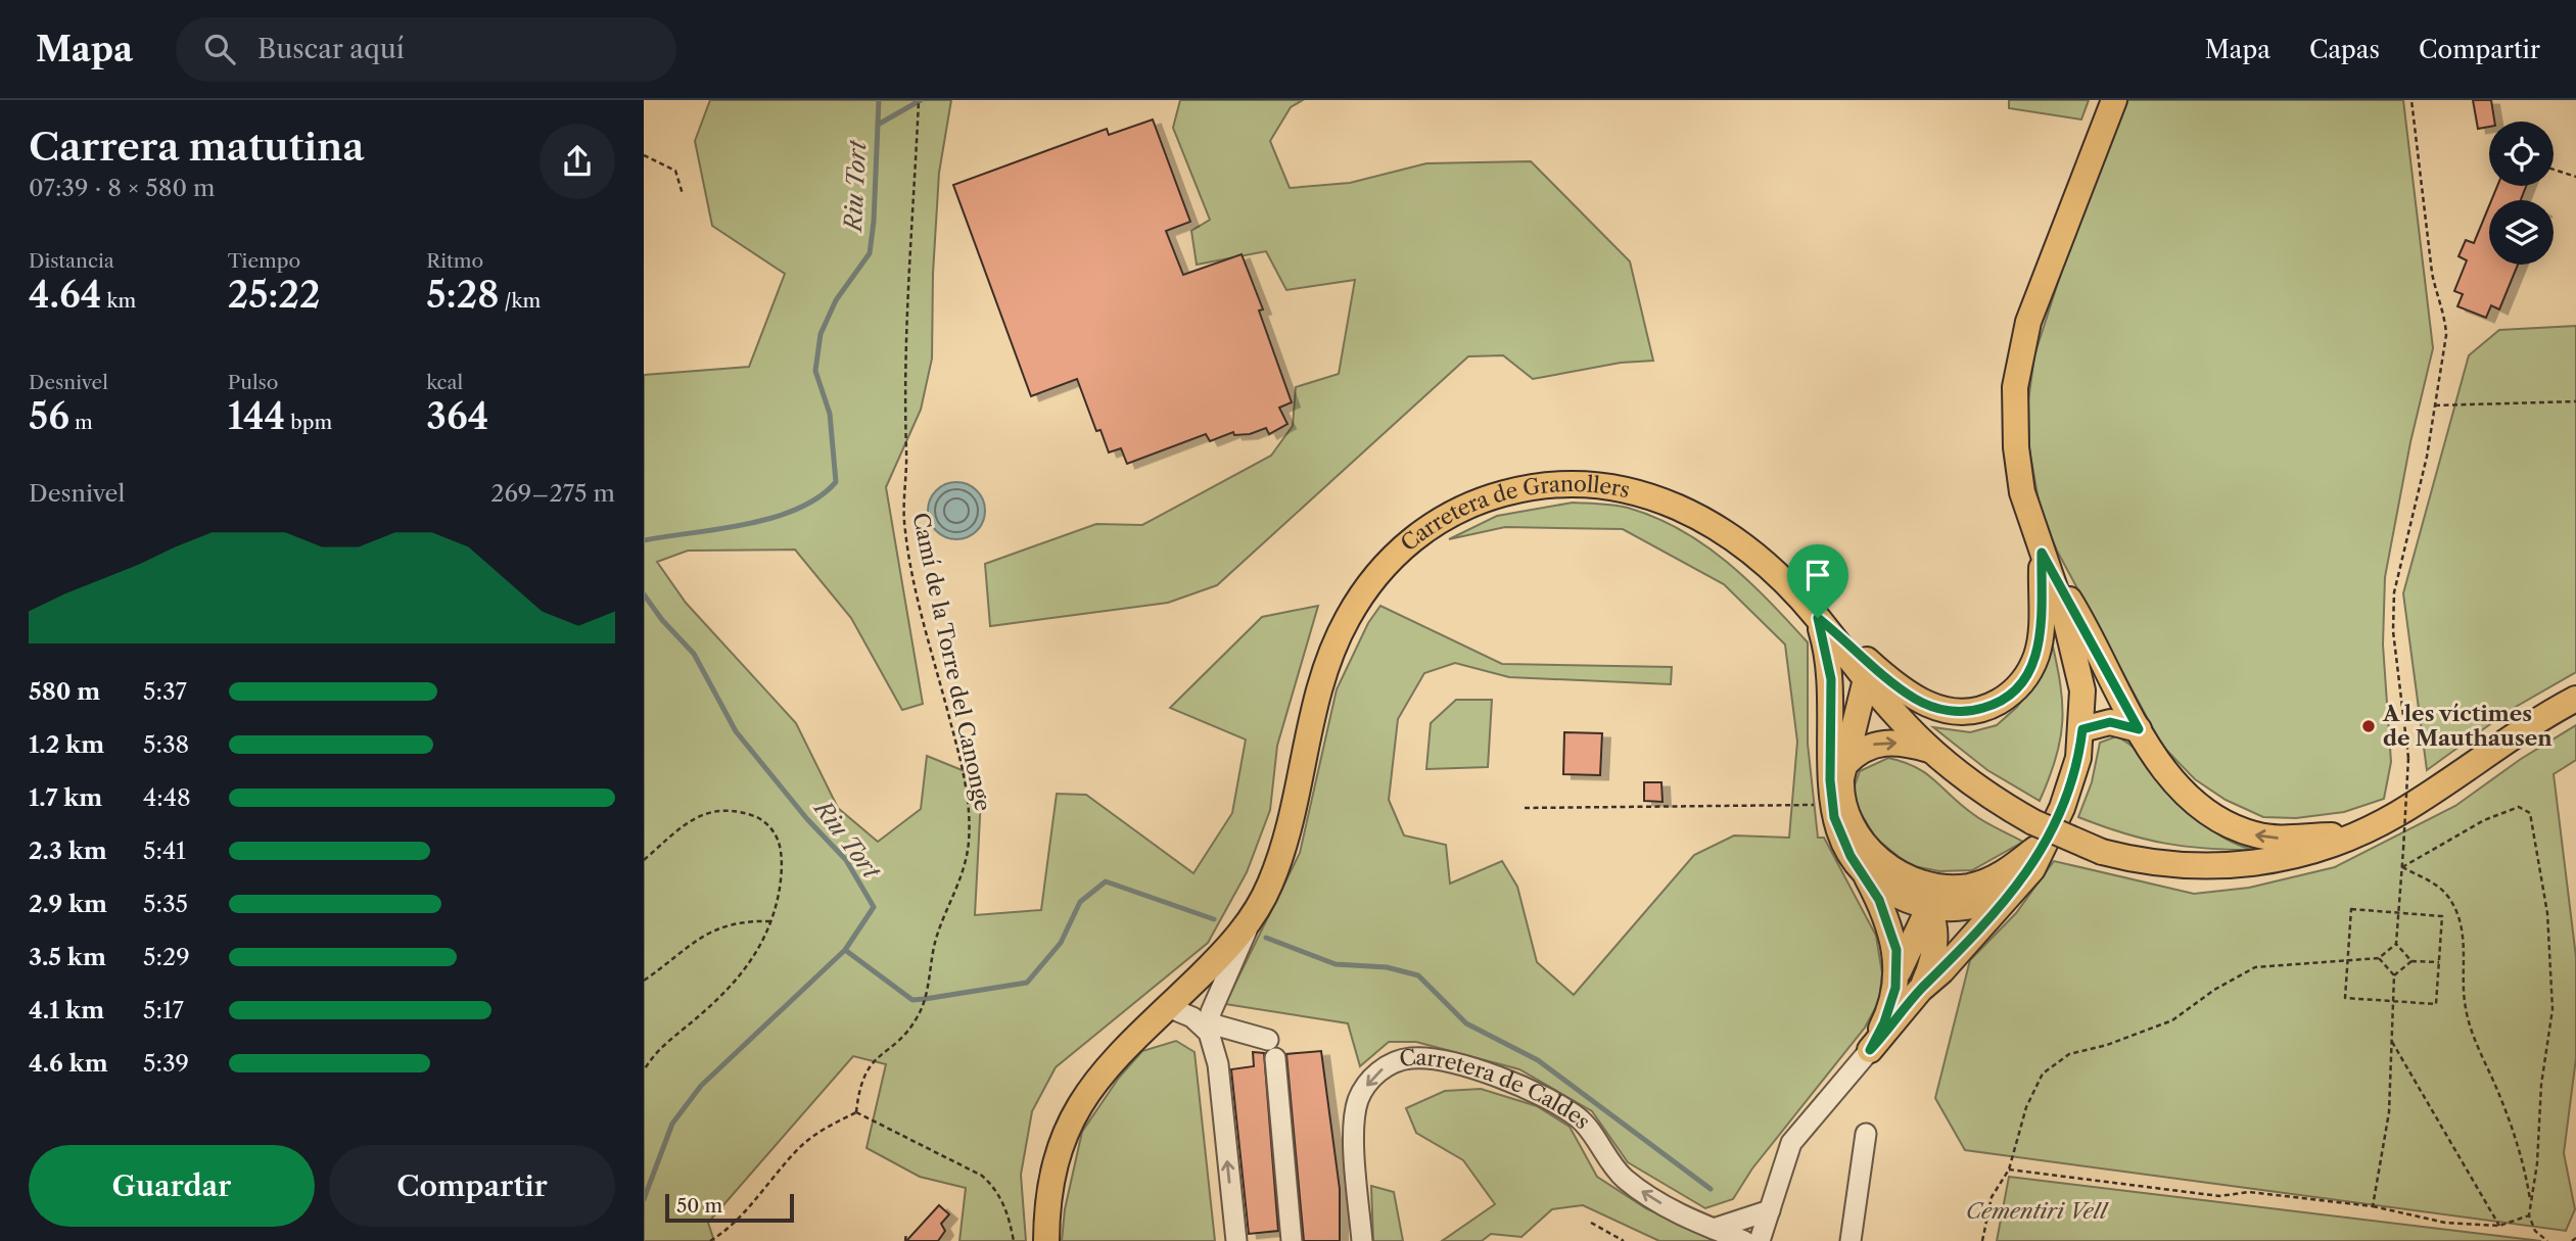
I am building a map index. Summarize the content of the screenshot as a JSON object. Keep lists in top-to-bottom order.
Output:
{
  "streets": {
    "main road": ["Carretera de Granollers"],
    "street": ["Carretera de Caldes"],
    "path": ["Camí de la Torre del Canonge"]
  },
  "water": ["Riu Tort"],
  "parks": ["Cementiri Vell"],
  "places": ["A les víctimes de Mauthausen"],
  "scale_bar": "50 m",
  "page": {
    "header": "Mapa",
    "search": "Buscar aquí",
    "nav": ["Mapa", "Capas", "Compartir"],
    "heading": ["Carrera matutina", "07:39 · 8 × 580 m"],
    "stats": [
      ["Distancia", "4.64 km"],
      ["Tiempo", "25:22"],
      ["Ritmo", "5:28 /km"],
      ["Desnivel", "56 m"],
      ["Pulso", "144 bpm"],
      ["kcal", "364"]
    ],
    "chart": ["Desnivel", "269–275 m"],
    "list": [
      {
        "name": "580 m",
        "note": "5:37"
      },
      {
        "name": "1.2 km",
        "note": "5:38"
      },
      {
        "name": "1.7 km",
        "note": "4:48"
      },
      {
        "name": "2.3 km",
        "note": "5:41"
      },
      {
        "name": "2.9 km",
        "note": "5:35"
      },
      {
        "name": "3.5 km",
        "note": "5:29"
      },
      {
        "name": "4.1 km",
        "note": "5:17"
      },
      {
        "name": "4.6 km",
        "note": "5:39"
      }
    ],
    "buttons": ["Guardar", "Compartir"],
    "scale": "50 m"
  }
}
